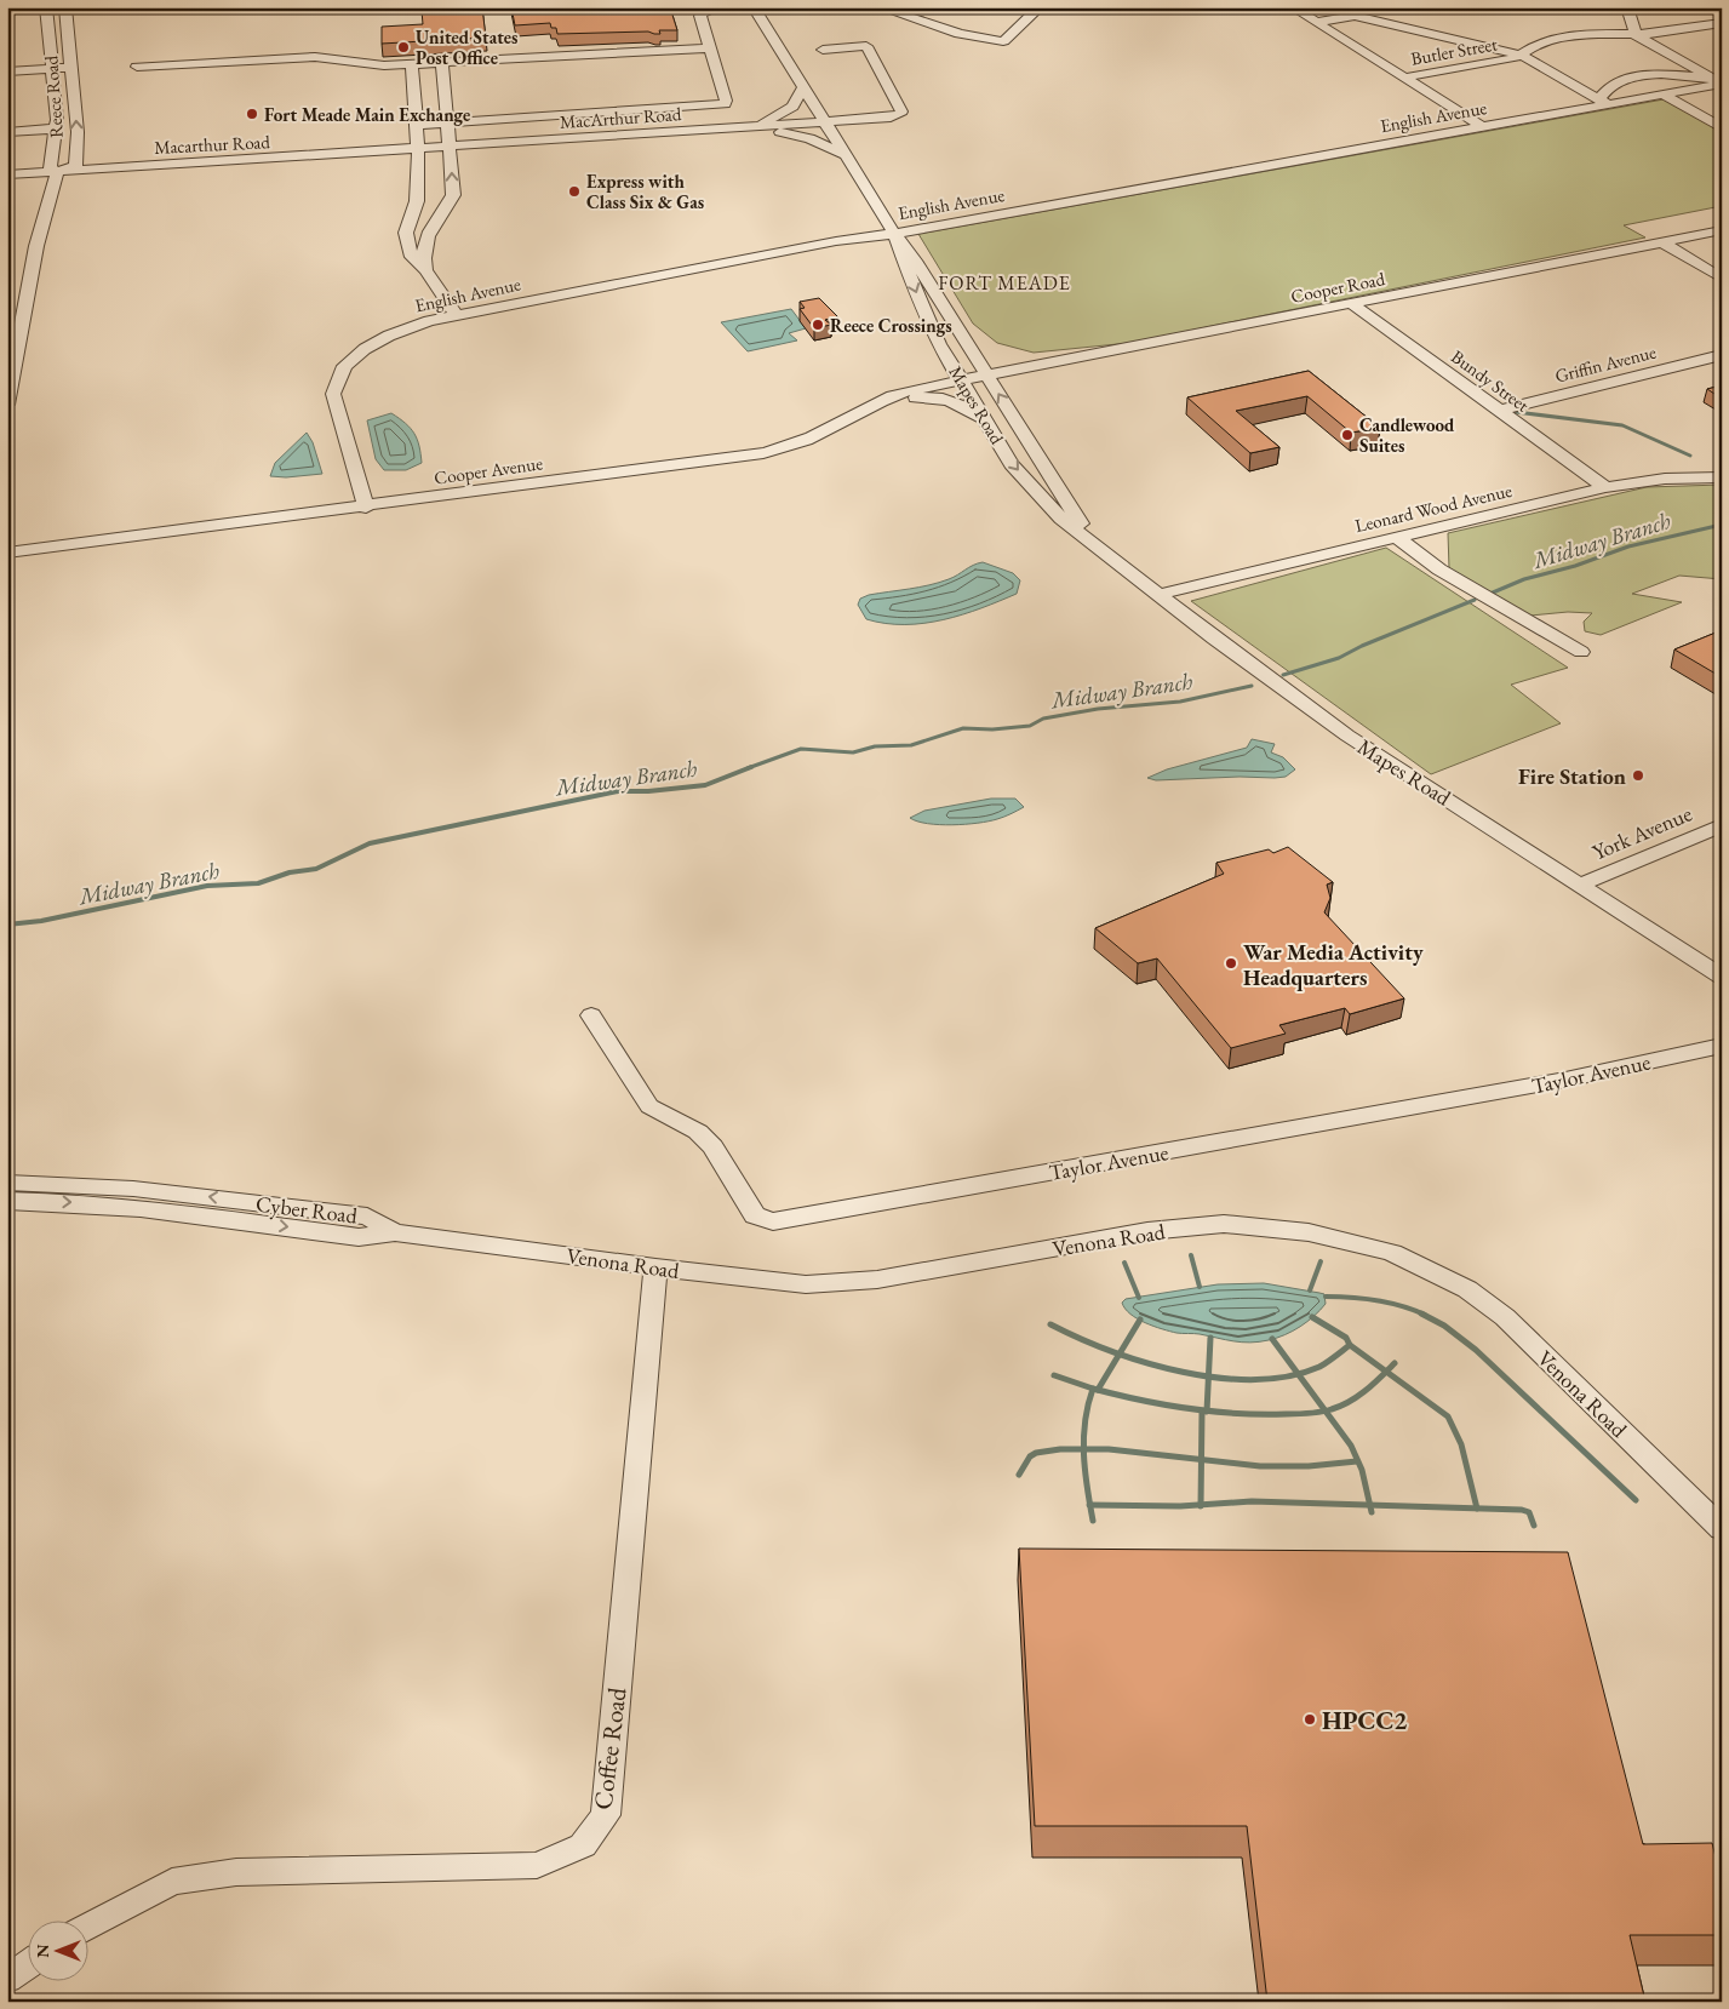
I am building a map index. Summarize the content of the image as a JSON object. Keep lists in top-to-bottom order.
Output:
{
  "streets": {
    "street": [
      "Butler Street",
      "Reece Road",
      "English Avenue",
      "MacArthur Road",
      "Macarthur Road",
      "Cooper Road",
      "Griffin Avenue",
      "Bundy Street",
      "Mapes Road",
      "Cooper Avenue",
      "Leonard Wood Avenue",
      "York Avenue",
      "Taylor Avenue",
      "Cyber Road",
      "Venona Road",
      "Coffee Road"
    ]
  },
  "crossings": [
    ["Reece Road", "Macarthur Road"],
    ["English Avenue", "Mapes Road"],
    ["English Avenue", "Cooper Avenue"],
    ["MacArthur Road", "Macarthur Road"],
    ["MacArthur Road", "Mapes Road"],
    ["Cooper Road", "Bundy Street"],
    ["Cooper Road", "Mapes Road"],
    ["Cooper Road", "Cooper Avenue"],
    ["Griffin Avenue", "Bundy Street"],
    ["Bundy Street", "Leonard Wood Avenue"],
    ["Mapes Road", "Cooper Avenue"],
    ["Mapes Road", "Leonard Wood Avenue"],
    ["Mapes Road", "York Avenue"],
    ["Cyber Road", "Venona Road"],
    ["Venona Road", "Coffee Road"]
  ],
  "districts": ["FORT MEADE"],
  "water": ["Midway Branch"],
  "places": [
    "United States Post Office",
    "Fort Meade Main Exchange",
    "Express with Class Six & Gas",
    "Reece Crossings",
    "Candlewood Suites",
    "Fire Station",
    "War Media Activity Headquarters",
    "HPCC2"
  ],
  "north": "left"
}
